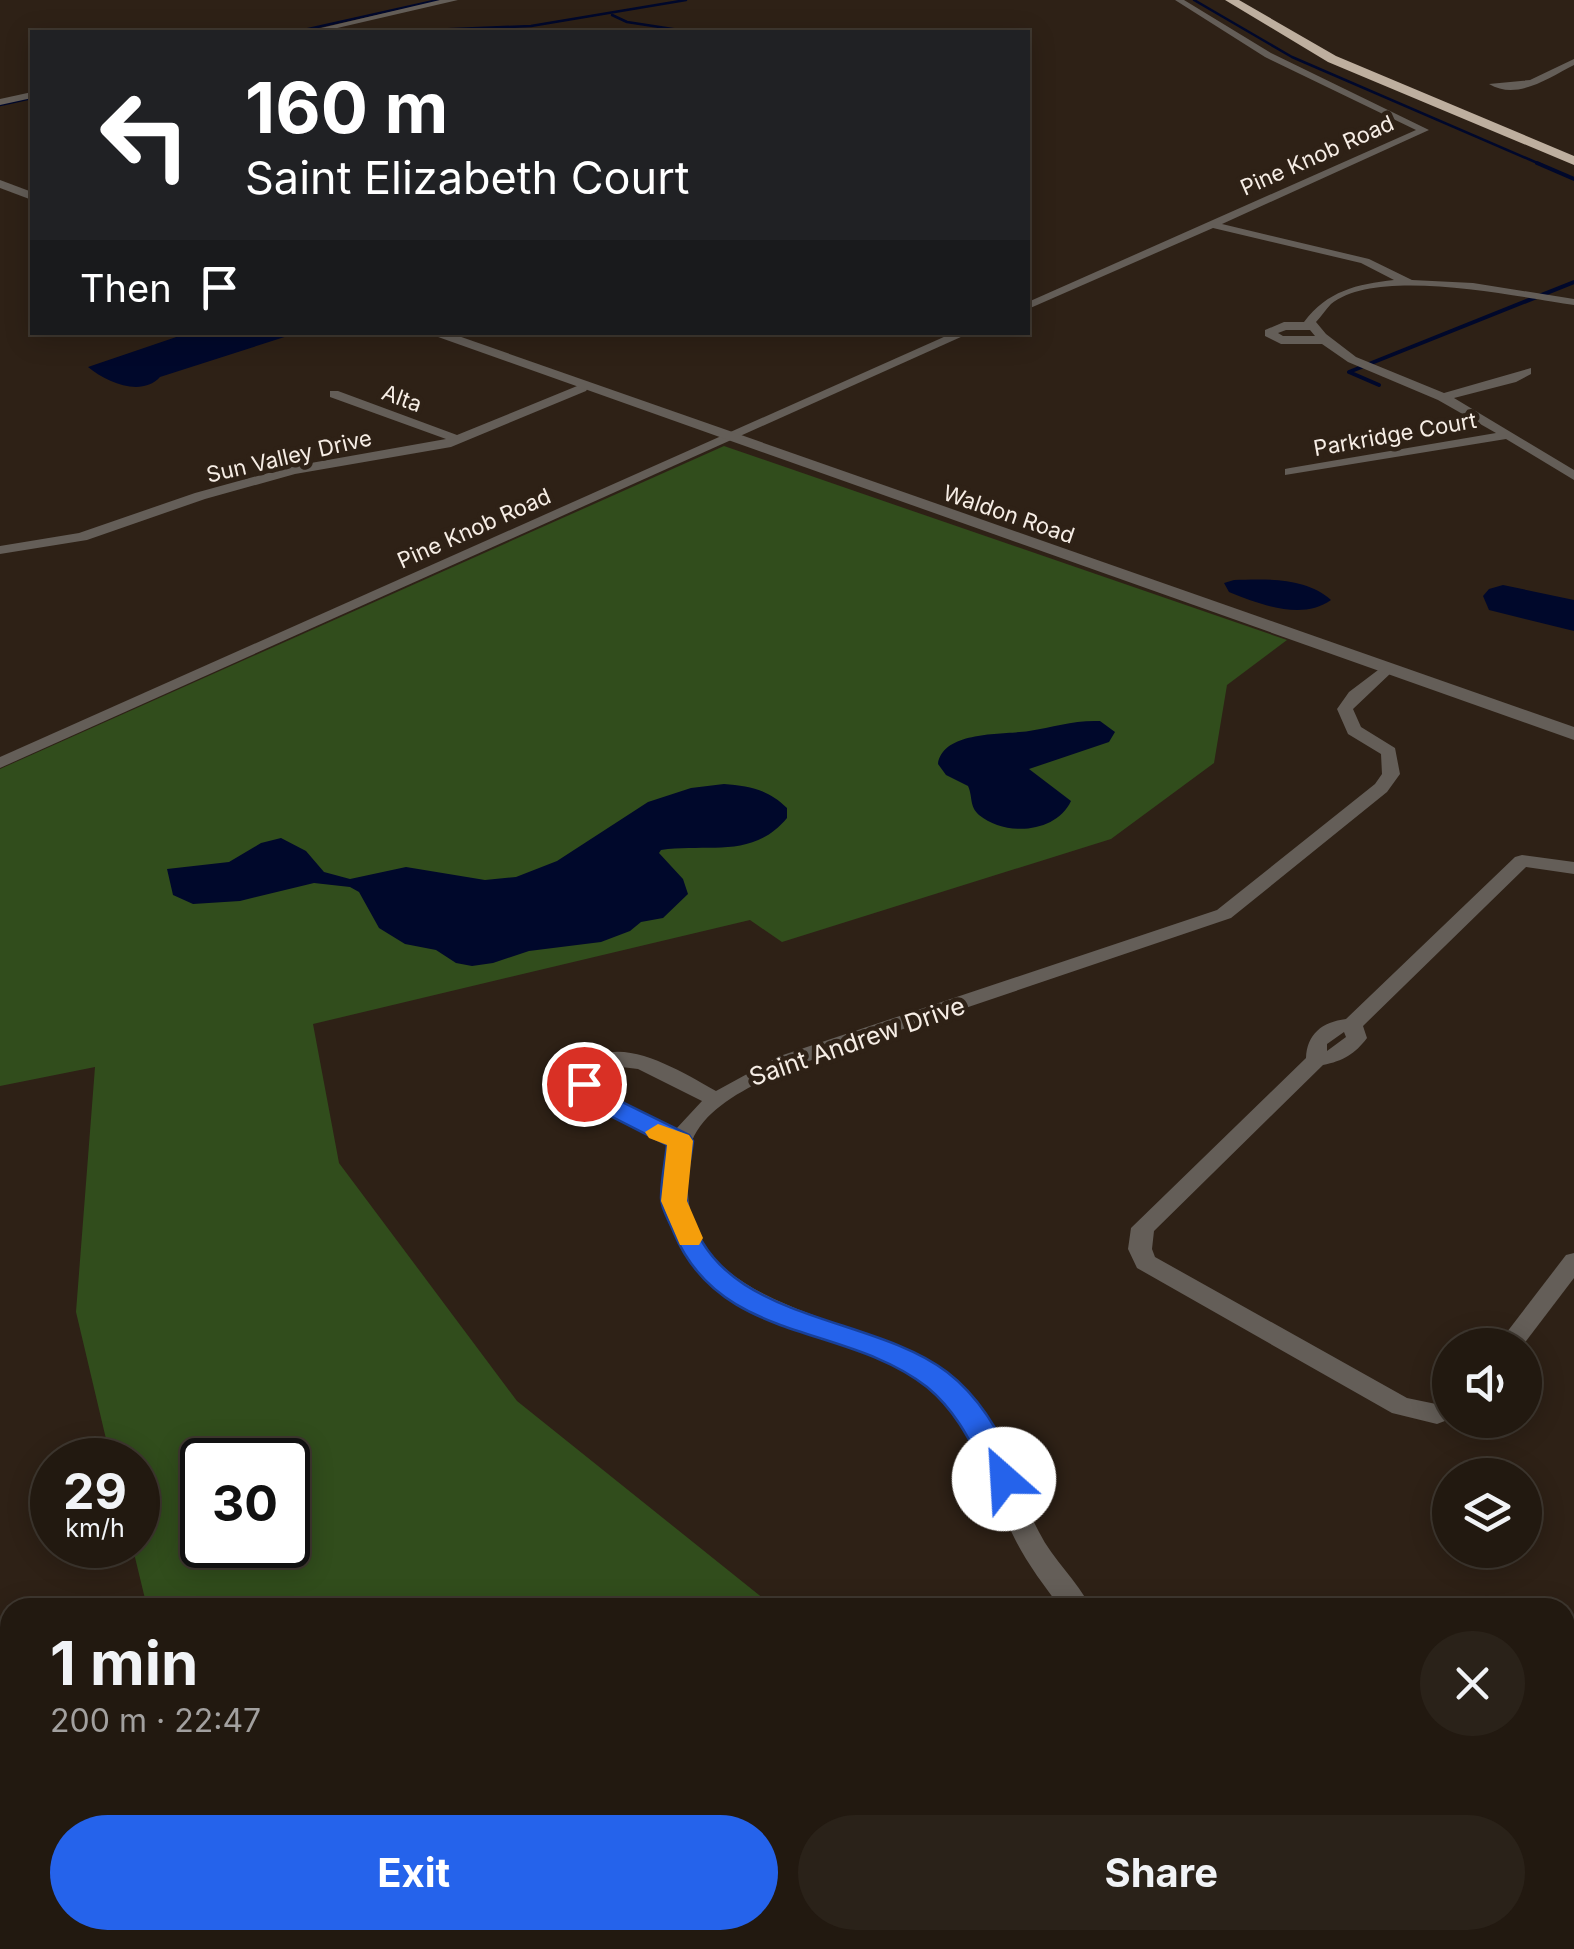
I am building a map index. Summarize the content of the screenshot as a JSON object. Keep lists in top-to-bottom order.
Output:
{
  "streets": {
    "street": [
      "Pine Knob Road",
      "Alta",
      "Parkridge Court",
      "Sun Valley Drive",
      "Waldon Road",
      "Saint Andrew Drive"
    ]
  },
  "crossings": [
    ["Pine Knob Road", "Waldon Road"],
    ["Alta", "Sun Valley Drive"],
    ["Sun Valley Drive", "Waldon Road"],
    ["Waldon Road", "Saint Andrew Drive"]
  ],
  "page": {
    "turn": ["160 m", "Saint Elizabeth Court"],
    "then": "Then",
    "speed": "29 km/h",
    "limit": "30",
    "heading": ["1 min", "200 m · 22:47"],
    "buttons": ["Exit", "Share"]
  }
}
